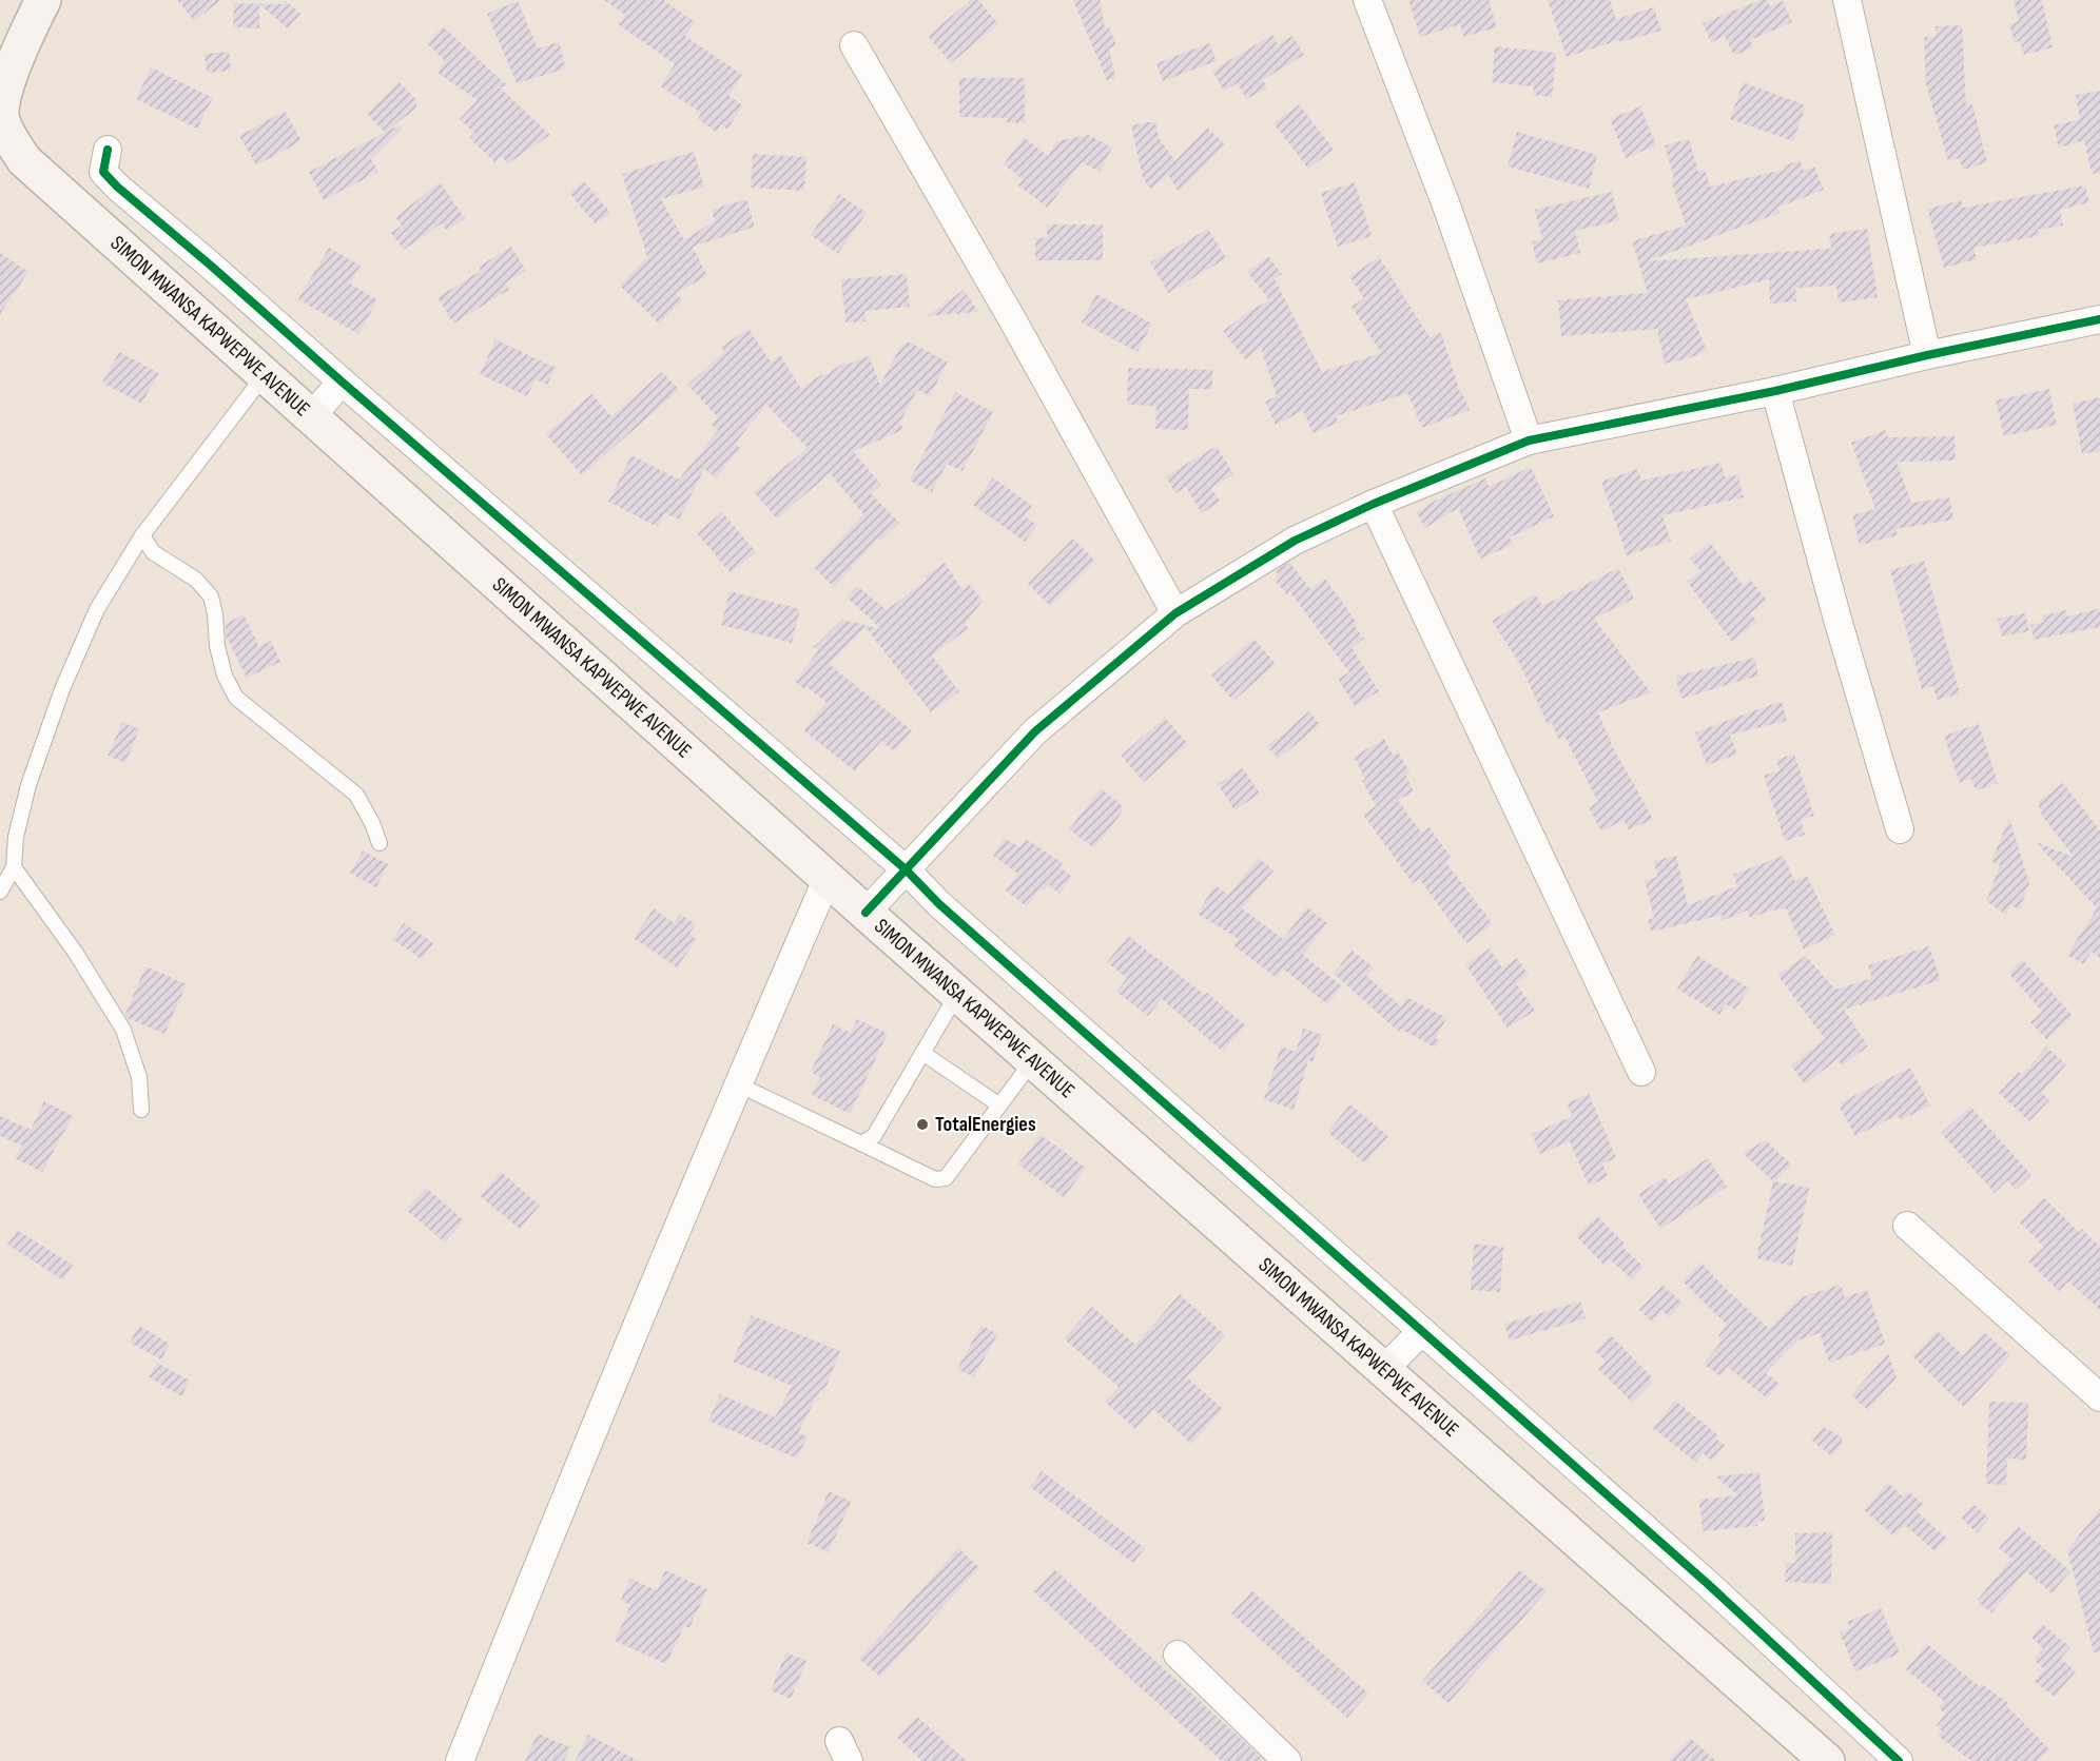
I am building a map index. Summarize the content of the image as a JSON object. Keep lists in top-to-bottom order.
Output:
{
  "streets": {
    "main road": ["SIMON MWANSA KAPWEPWE AVENUE"]
  },
  "places": ["TotalEnergies"]
}
